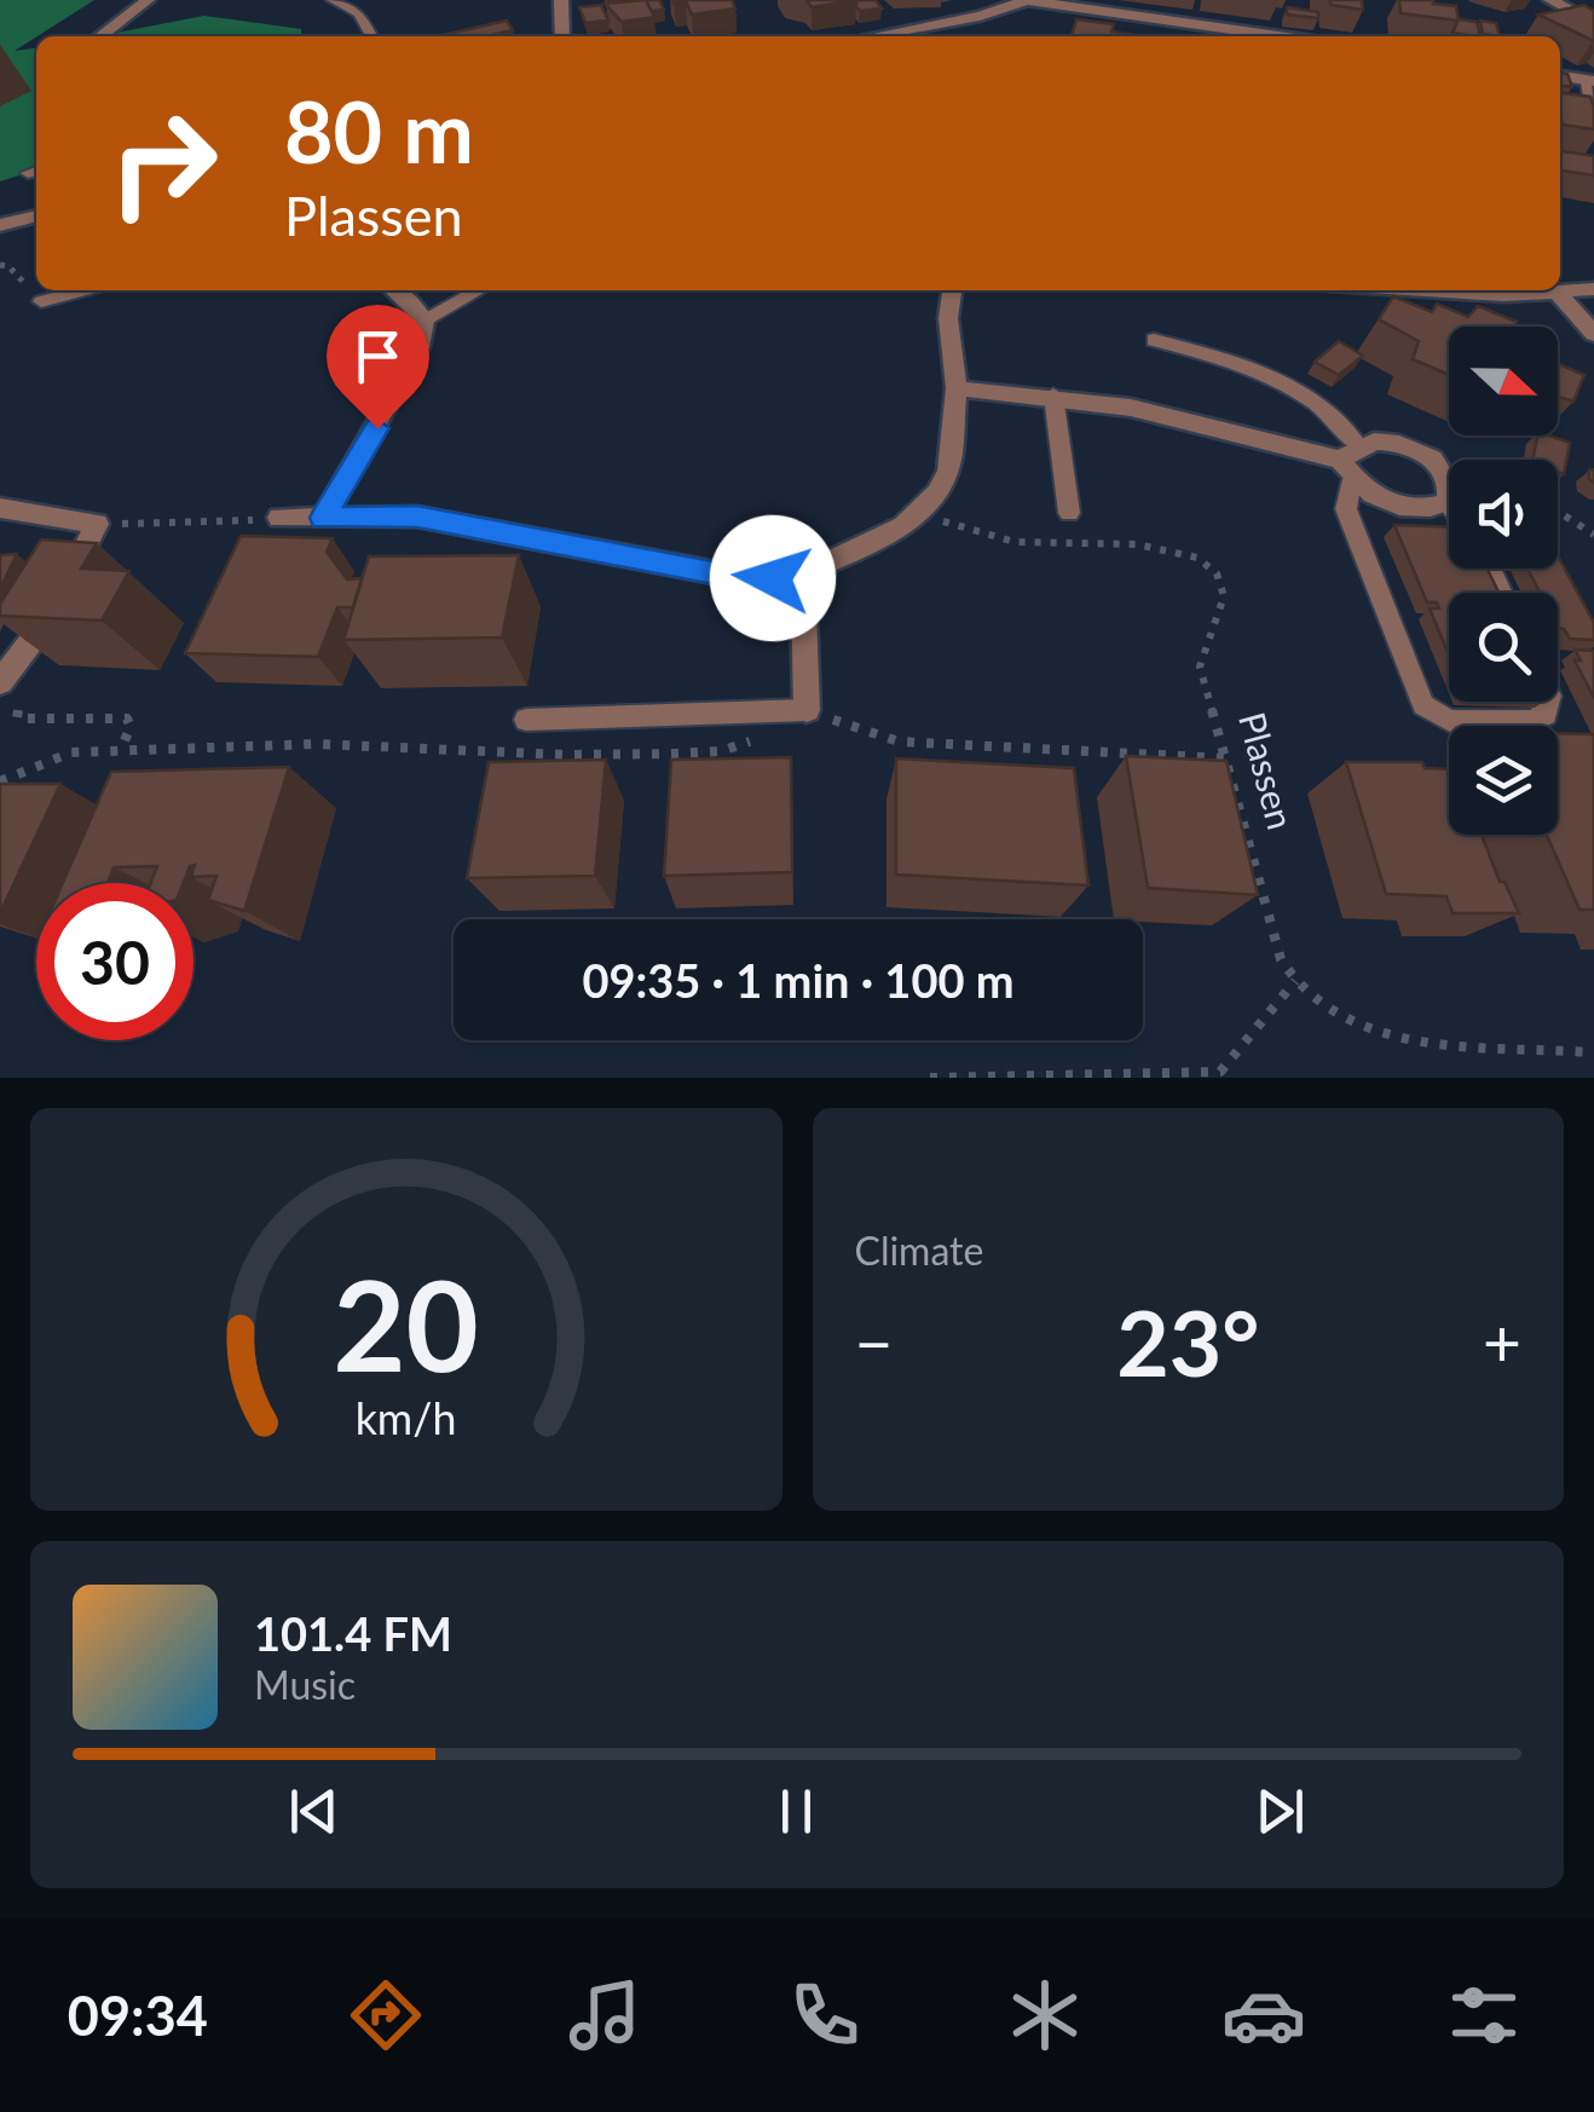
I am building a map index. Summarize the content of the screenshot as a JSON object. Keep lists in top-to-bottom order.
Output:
{
  "streets": {
    "path": ["Plassen"]
  },
  "north": "right",
  "page": {
    "turn": ["80 m", "Plassen"],
    "limit": "30",
    "trip": "09:35 · 1 min · 100 m",
    "tile": "Climate",
    "heat": ["−", "23°", "+"],
    "song": ["101.4 FM", "Music"],
    "tabs": "09:34",
    "gauge": ["20", "km/h"]
  }
}
